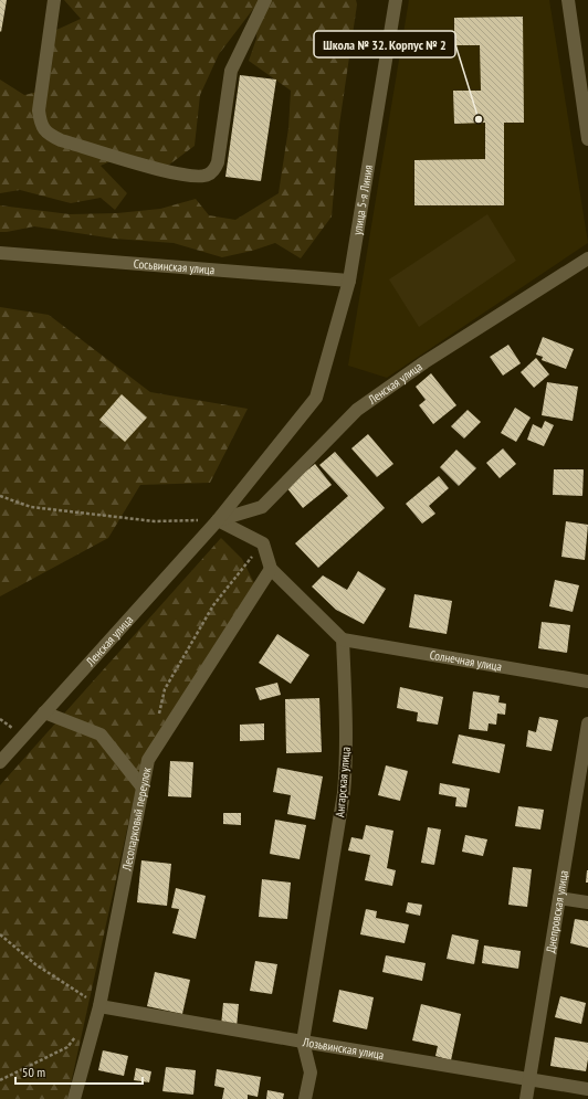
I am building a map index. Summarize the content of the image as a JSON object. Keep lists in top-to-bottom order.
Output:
{
  "streets": {
    "street": [
      "улица 5-я Линия",
      "Сосьвинская улица",
      "Ленская улица",
      "Солнечная улица",
      "Ангарская улица",
      "Лесопарковый переулок",
      "Днепровская улица",
      "Лозьвинская улица"
    ]
  },
  "crossings": [
    ["улица 5-я Линия", "Сосьвинская улица"],
    ["улица 5-я Линия", "Ленская улица"],
    ["Солнечная улица", "Ангарская улица"],
    ["Ангарская улица", "Лозьвинская улица"],
    ["Лесопарковый переулок", "Лозьвинская улица"],
    ["Днепровская улица", "Лозьвинская улица"]
  ],
  "places": ["Школа № 32. Корпус № 2"],
  "scale_bar": "50 m"
}
